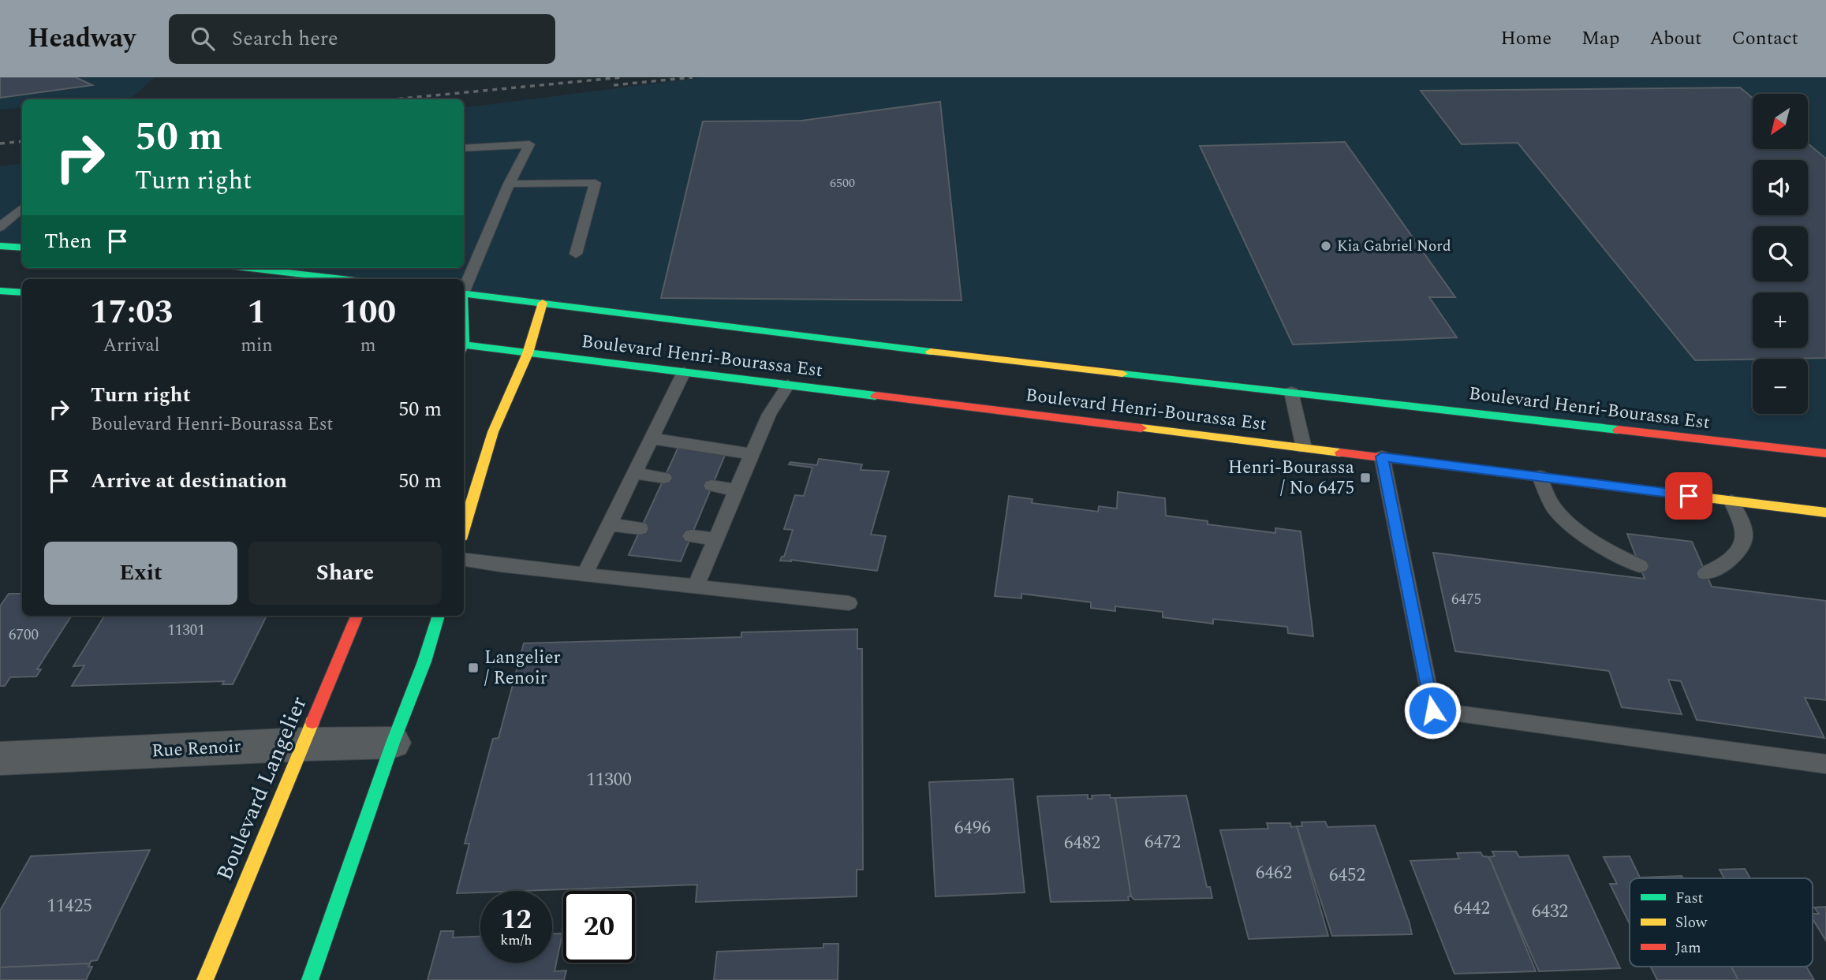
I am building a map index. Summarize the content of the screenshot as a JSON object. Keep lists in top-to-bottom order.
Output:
{
  "streets": {
    "main road": ["Boulevard Henri-Bourassa Est", "Boulevard Langelier"],
    "street": ["Rue Renoir"]
  },
  "crossings": [
    ["Rue Renoir", "Boulevard Langelier"]
  ],
  "places": {
    "other": ["Kia Gabriel Nord"],
    "transit": ["Henri-Bourassa / No 6475", "Langelier / Renoir"]
  },
  "house_numbers": [
    "6500",
    "6475",
    "11301",
    "6700",
    "11300",
    "6496",
    "6472",
    "6482",
    "6462",
    "6452",
    "11425",
    "6442",
    "6432"
  ],
  "legend": ["Fast", "Slow", "Jam"],
  "north": "bottom left",
  "page": {
    "header": "Headway",
    "search": "Search here",
    "nav": [
      "Home",
      "Map",
      "About",
      "Contact"
    ],
    "map_buttons": ["+", "−"],
    "turn": ["50 m", "Turn right"],
    "then": "Then",
    "eta": [
      "17:03",
      "Arrival",
      "1",
      "min",
      "100",
      "m"
    ],
    "list": [
      {
        "name": "Turn right",
        "note": "Boulevard Henri-Bourassa Est",
        "value": "50 m"
      },
      {
        "name": "Arrive at destination",
        "value": "50 m"
      }
    ],
    "buttons": ["Exit", "Share"],
    "speed": "12 km/h",
    "limit": "20"
  }
}
